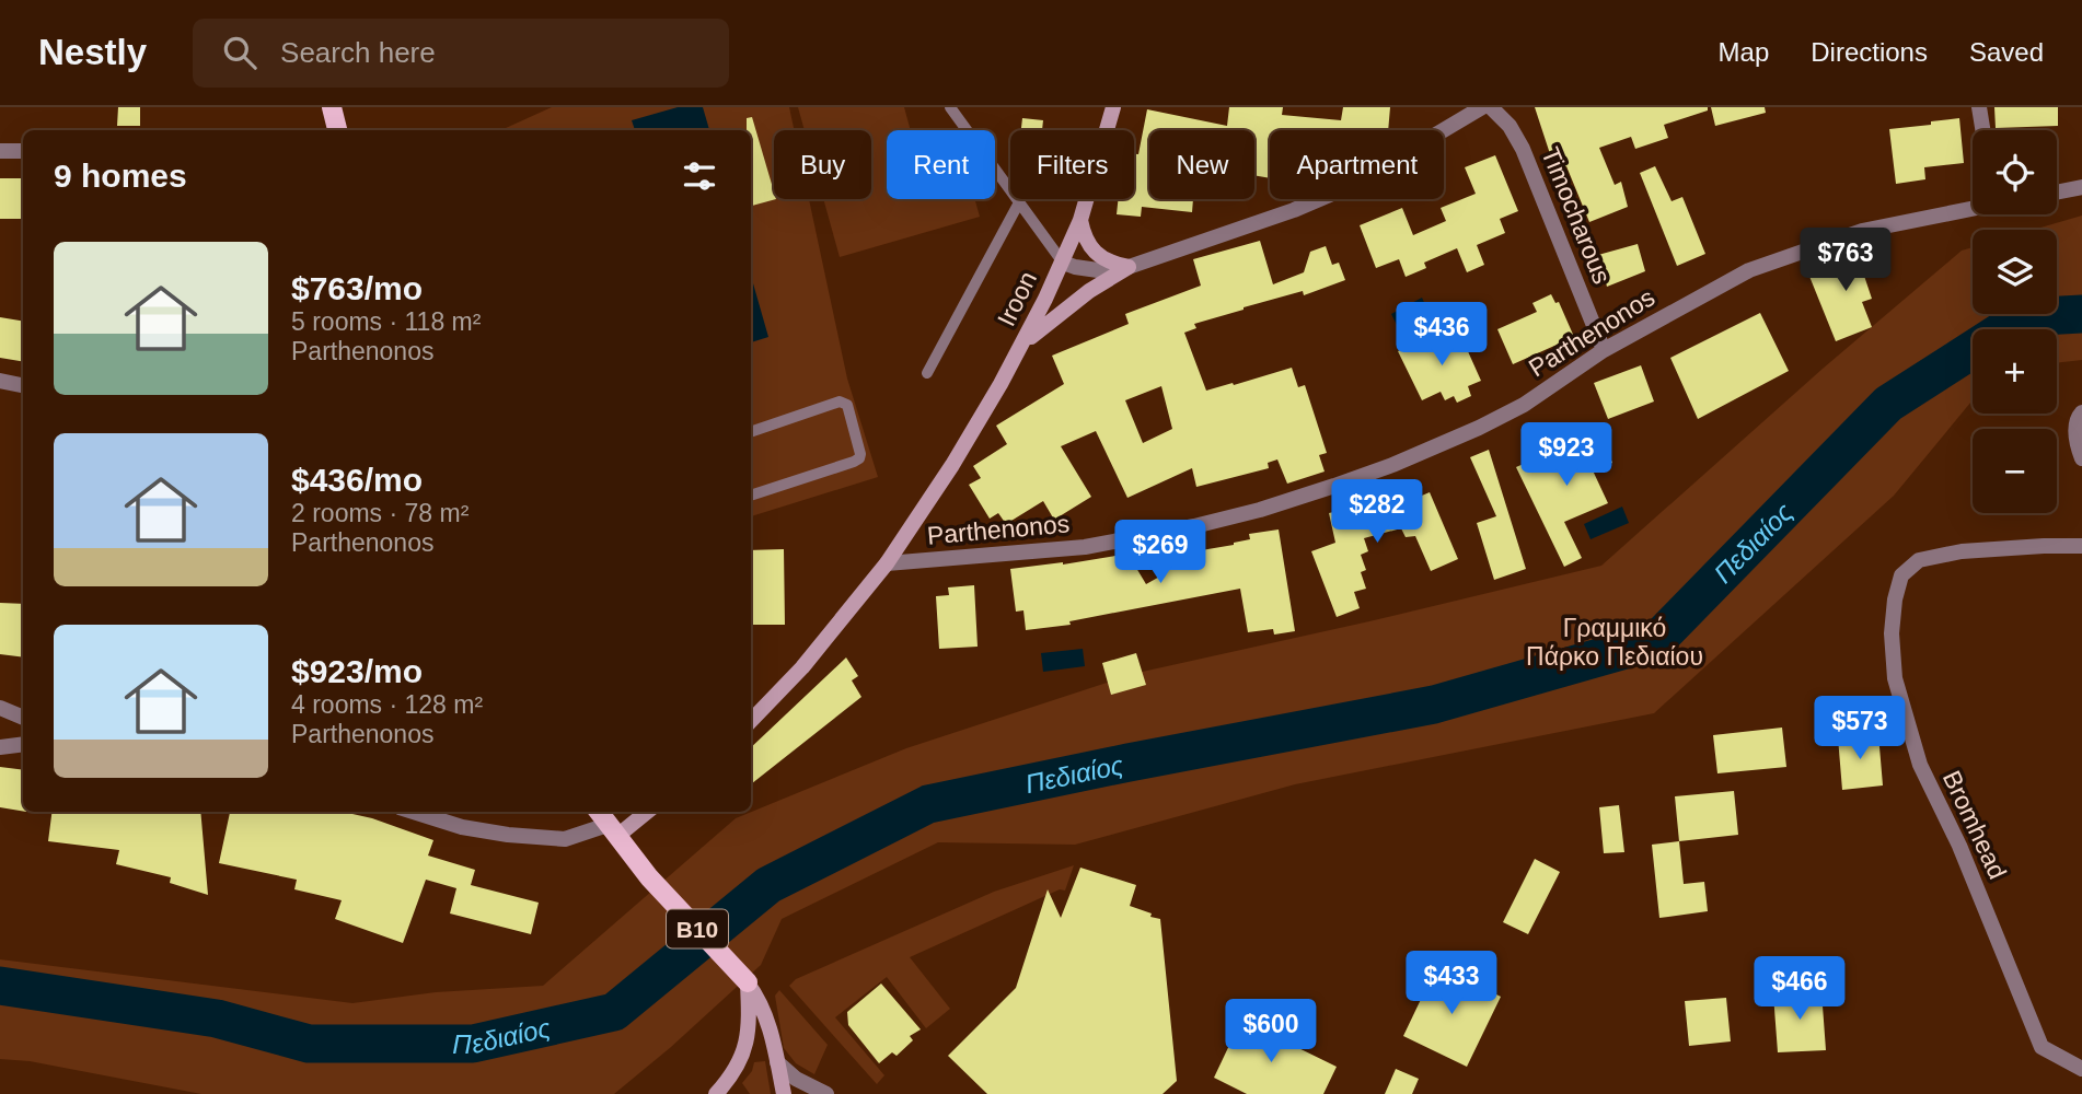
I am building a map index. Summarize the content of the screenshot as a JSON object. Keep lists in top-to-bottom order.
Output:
{
  "streets": {
    "main road": ["Iroon", "B10"],
    "street": ["Timocharous", "Parthenonos", "Bromhead"]
  },
  "crossings": [
    ["Timocharous", "Parthenonos"],
    ["Iroon", "Parthenonos"]
  ],
  "water": ["Πεδιαίος"],
  "parks": ["Γραμμικό Πάρκο Πεδιαίου"],
  "page": {
    "header": "Nestly",
    "search": "Search here",
    "nav": ["Map", "Directions", "Saved"],
    "map_buttons": ["+", "−"],
    "chip": [
      "Buy",
      "Rent",
      "Filters",
      "New",
      "Apartment"
    ],
    "heading": "9 homes",
    "list": [
      {
        "name": "$763/mo",
        "note": "5 rooms · 118 m² · Parthenonos"
      },
      {
        "name": "$436/mo",
        "note": "2 rooms · 78 m² · Parthenonos"
      },
      {
        "name": "$923/mo",
        "note": "4 rooms · 128 m² · Parthenonos"
      }
    ],
    "price": [
      "$763",
      "$436",
      "$923",
      "$282",
      "$269",
      "$573",
      "$433",
      "$466",
      "$600"
    ]
  }
}
